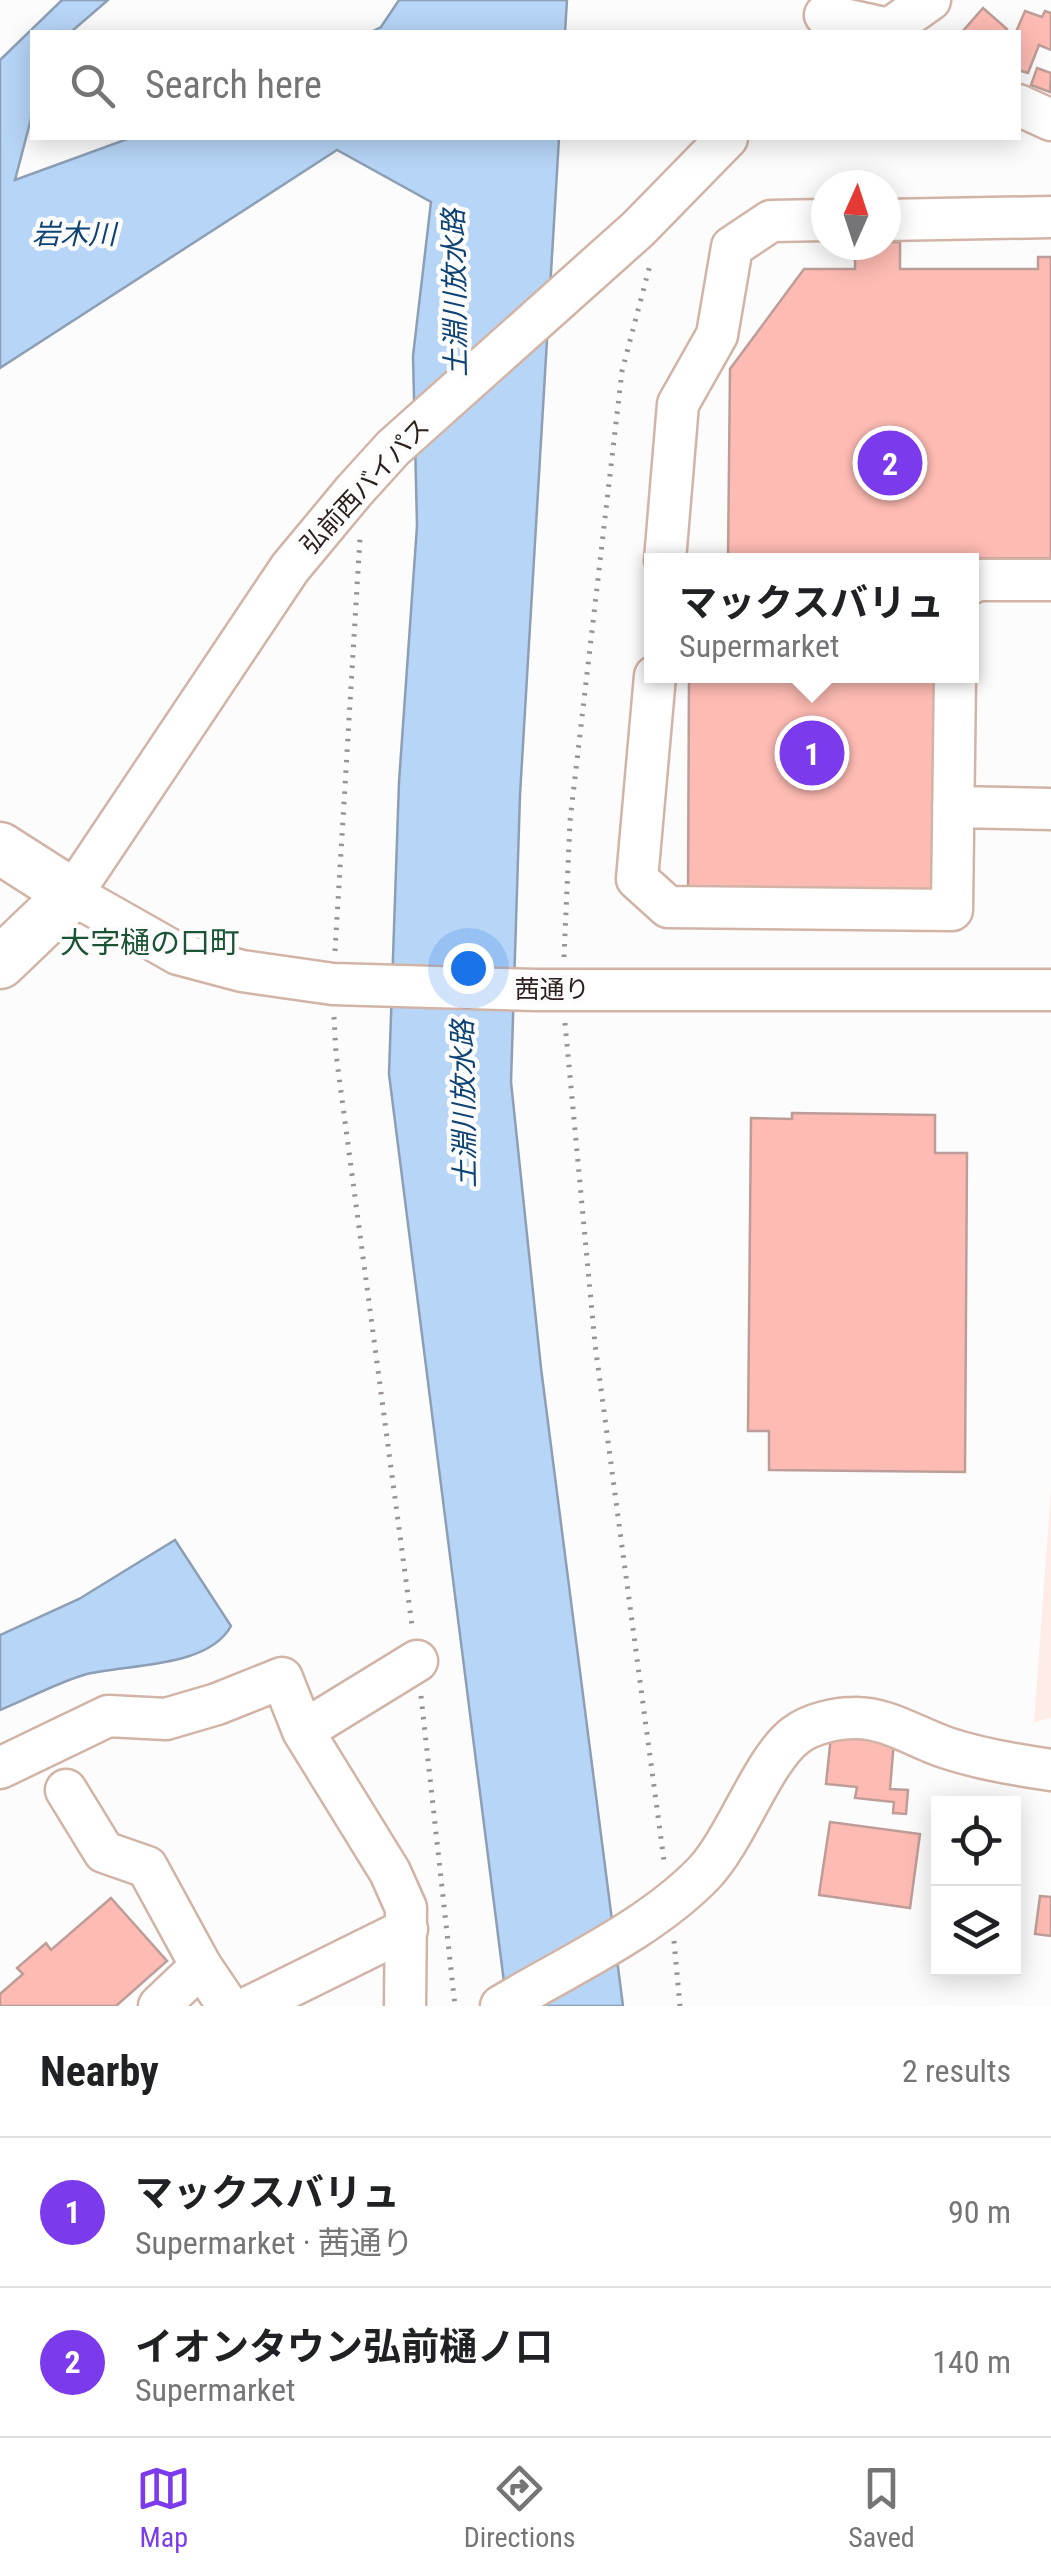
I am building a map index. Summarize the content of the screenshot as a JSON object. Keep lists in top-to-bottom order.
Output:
{
  "streets": {
    "street": ["弘前西バイパス", "茜通り"]
  },
  "crossings": [
    ["弘前西バイパス", "茜通り"]
  ],
  "districts": ["大字樋の口町"],
  "water": ["岩木川", "土淵川放水路"],
  "north": "top",
  "page": {
    "search": "Search here",
    "pins": ["2", "1"],
    "popup": ["マックスバリュ", "Supermarket"],
    "heading": ["Nearby", "2 results"],
    "list": [
      {
        "mark": "1",
        "name": "マックスバリュ",
        "note": "Supermarket · 茜通り",
        "value": "90 m"
      },
      {
        "mark": "2",
        "name": "イオンタウン弘前樋ノ口",
        "note": "Supermarket",
        "value": "140 m"
      }
    ],
    "nav": ["Map", "Directions", "Saved"]
  }
}
